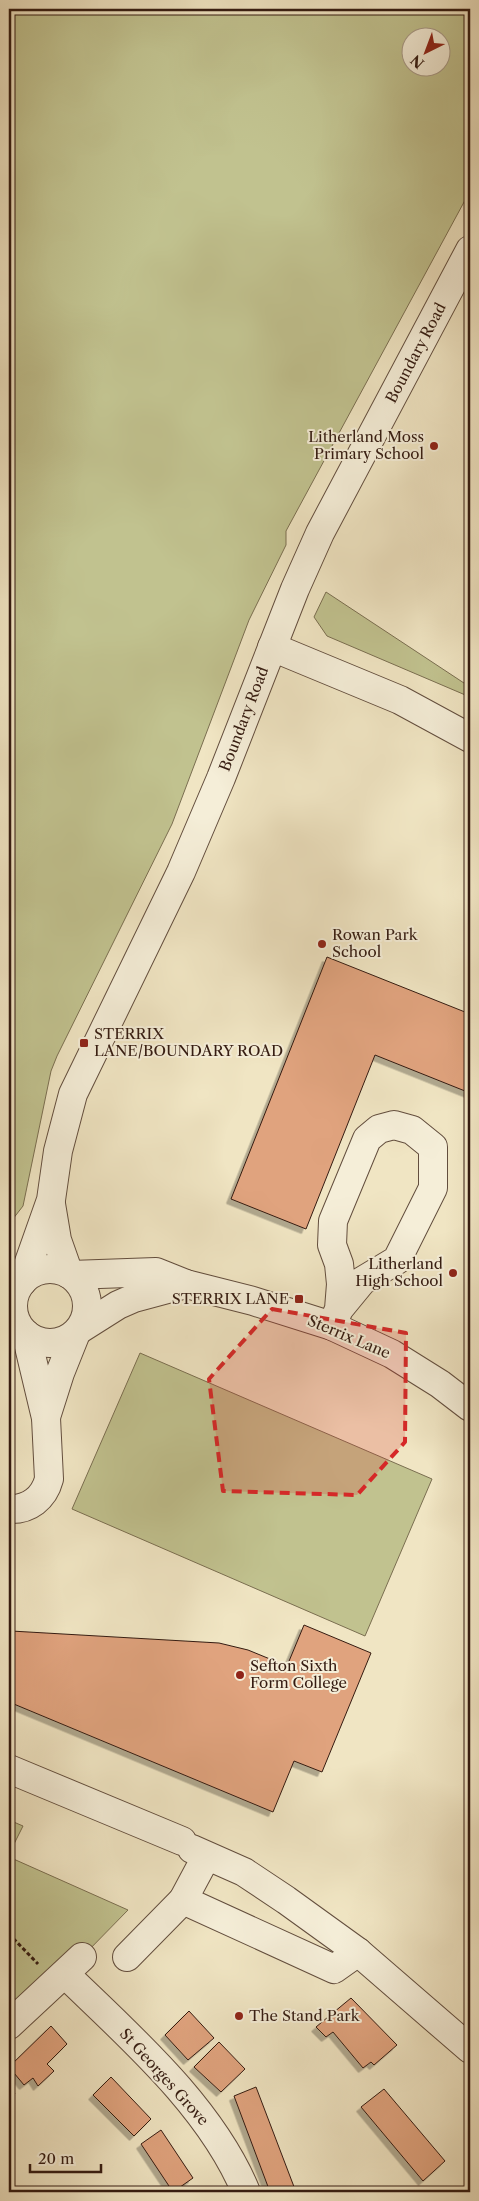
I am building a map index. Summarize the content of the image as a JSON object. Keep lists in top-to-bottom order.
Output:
{
  "streets": {
    "street": ["Boundary Road", "Sterrix Lane", "St Georges Grove"]
  },
  "crossings": [
    ["Boundary Road", "Sterrix Lane"]
  ],
  "places": {
    "other": [
      "Litherland Moss Primary School",
      "Rowan Park School",
      "Litherland High School",
      "Sefton Sixth Form College",
      "The Stand Park"
    ],
    "transit": ["STERRIX LANE/BOUNDARY ROAD", "STERRIX LANE"]
  },
  "scale_bar": "20 m",
  "north": "bottom left"
}
